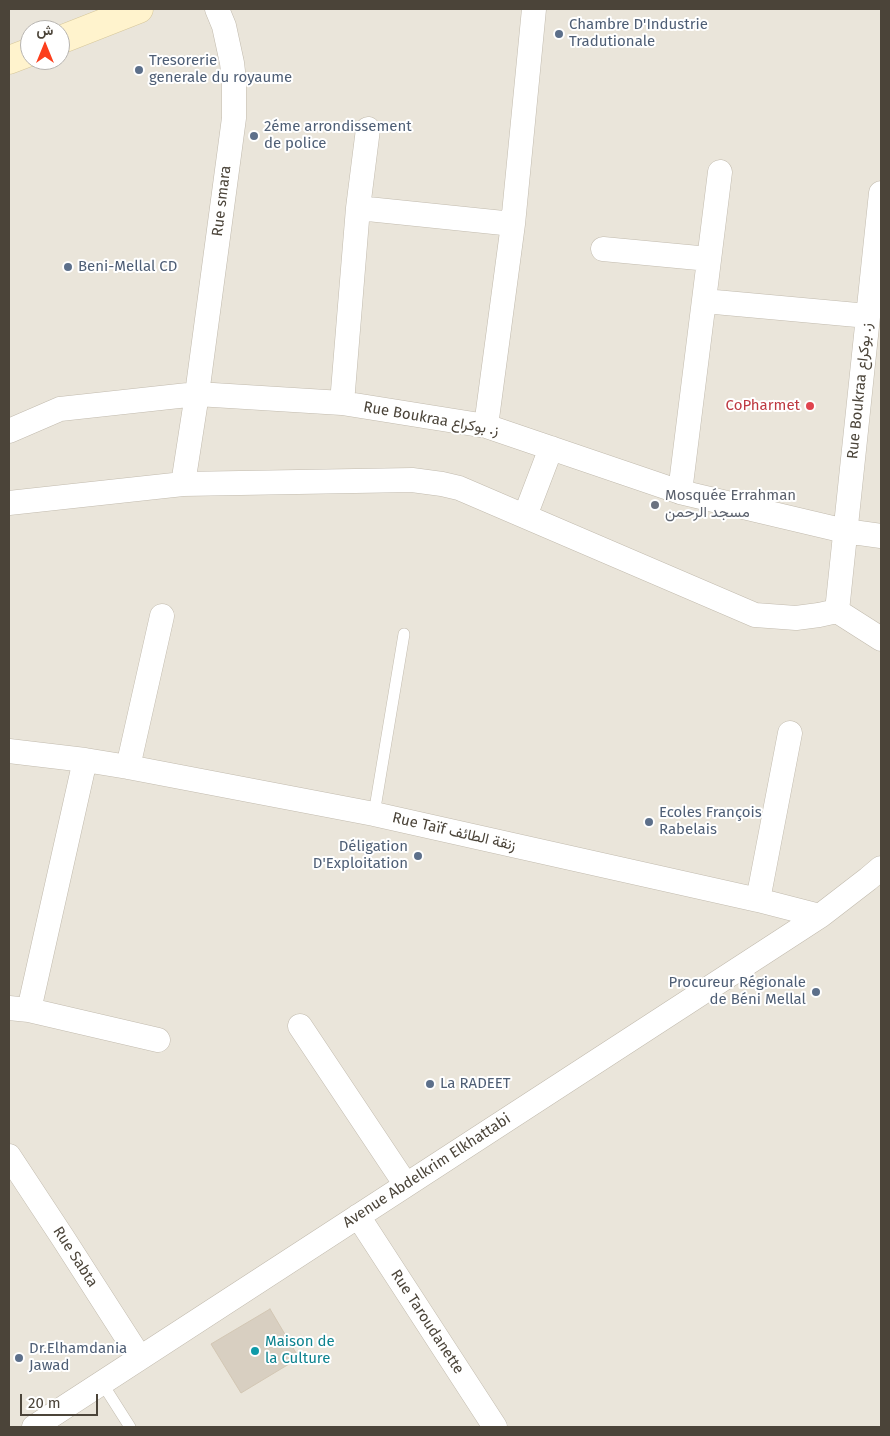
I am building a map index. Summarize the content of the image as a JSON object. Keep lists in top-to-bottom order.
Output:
{
  "streets": {
    "street": [
      "Rue smara",
      "Rue Boukraa ز. بوكراع",
      "Rue Taïf زنقة الطائف",
      "Avenue Abdelkrim Elkhattabi",
      "Rue Sabta",
      "Rue Taroudanette"
    ]
  },
  "crossings": [
    ["Rue smara", "Rue Boukraa ز. بوكراع"],
    ["Rue Taïf زنقة الطائف", "Avenue Abdelkrim Elkhattabi"],
    ["Avenue Abdelkrim Elkhattabi", "Rue Sabta"],
    ["Avenue Abdelkrim Elkhattabi", "Rue Taroudanette"]
  ],
  "places": [
    "Chambre D'Industrie Tradutionale",
    "Tresorerie generale du royaume",
    "2éme arrondissement de police",
    "Beni-Mellal CD",
    "CoPharmet",
    "Mosquée Errahman مسجد الرحمن",
    "Ecoles François Rabelais",
    "Déligation D'Exploitation",
    "Procureur Régionale de Béni Mellal",
    "La RADEET",
    "Maison de la Culture",
    "Dr.Elhamdania Jawad"
  ],
  "scale_bar": "20 m",
  "north": "top"
}
